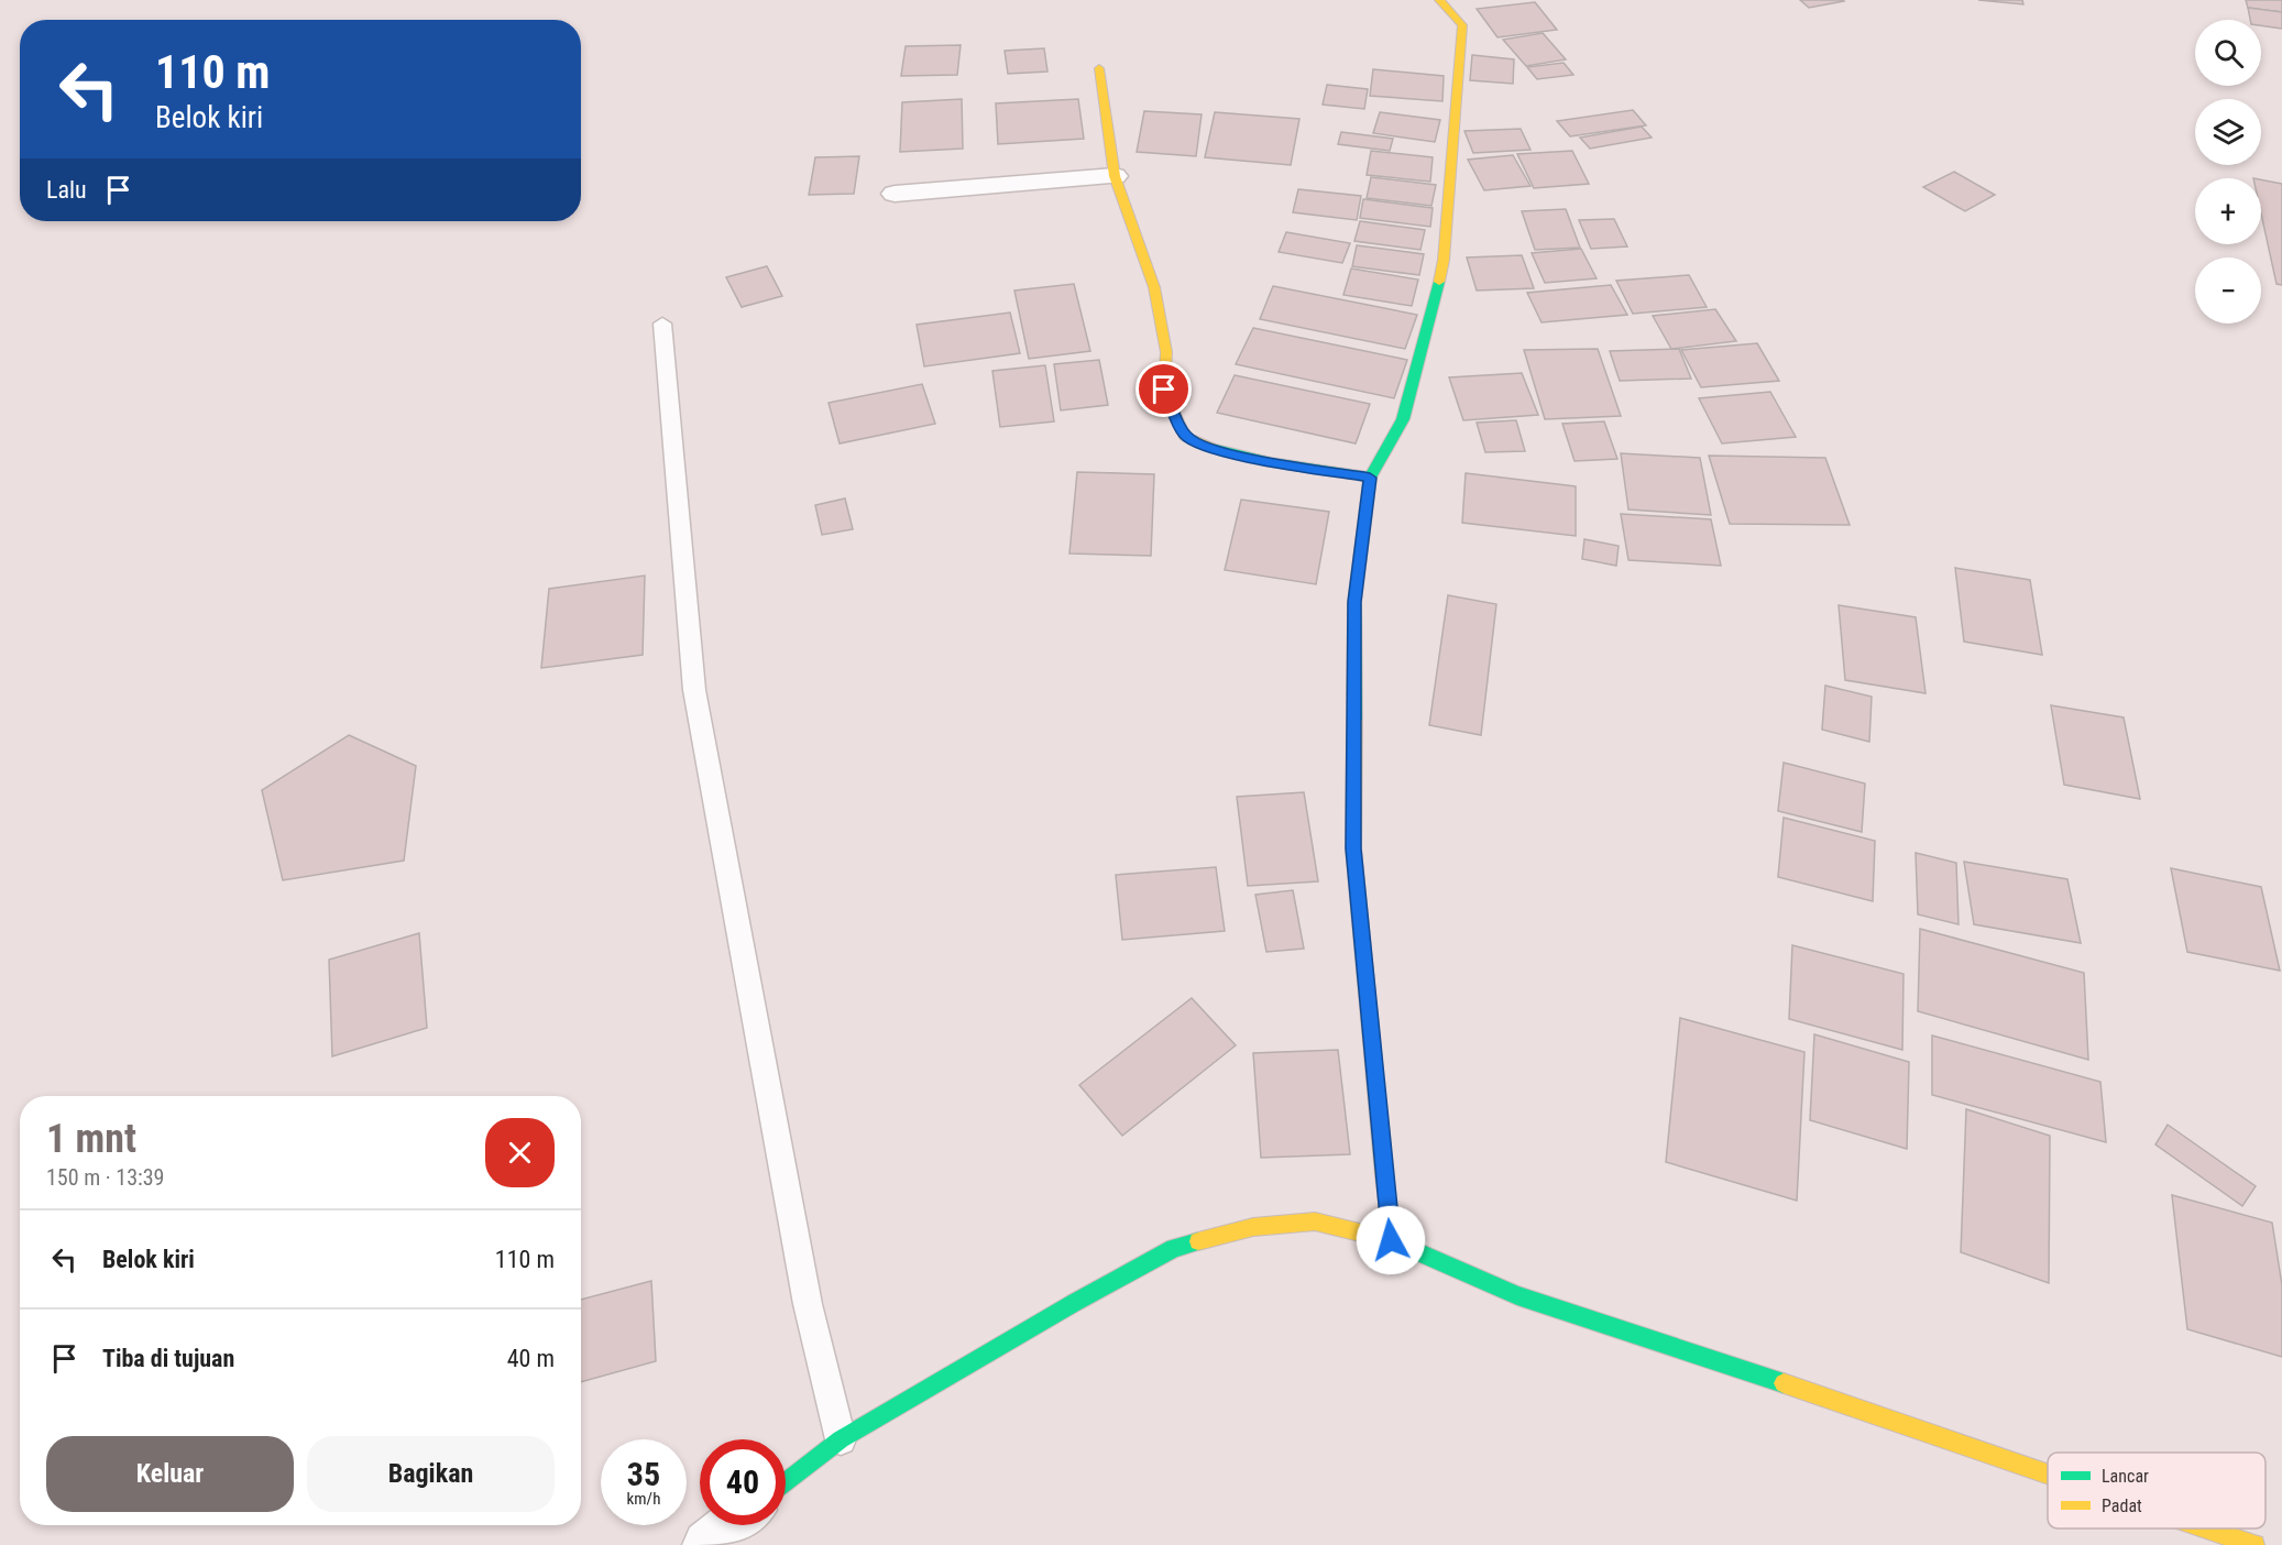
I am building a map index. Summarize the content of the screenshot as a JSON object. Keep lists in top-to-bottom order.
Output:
{
  "legend": ["Lancar", "Padat"],
  "page": {
    "map_buttons": ["+", "−"],
    "turn": ["110 m", "Belok kiri"],
    "then": "Lalu",
    "heading": ["1 mnt", "150 m · 13:39"],
    "list": [
      {
        "name": "Belok kiri",
        "value": "110 m"
      },
      {
        "name": "Tiba di tujuan",
        "value": "40 m"
      }
    ],
    "buttons": ["Keluar", "Bagikan"],
    "speed": "35 km/h",
    "limit": "40"
  }
}
